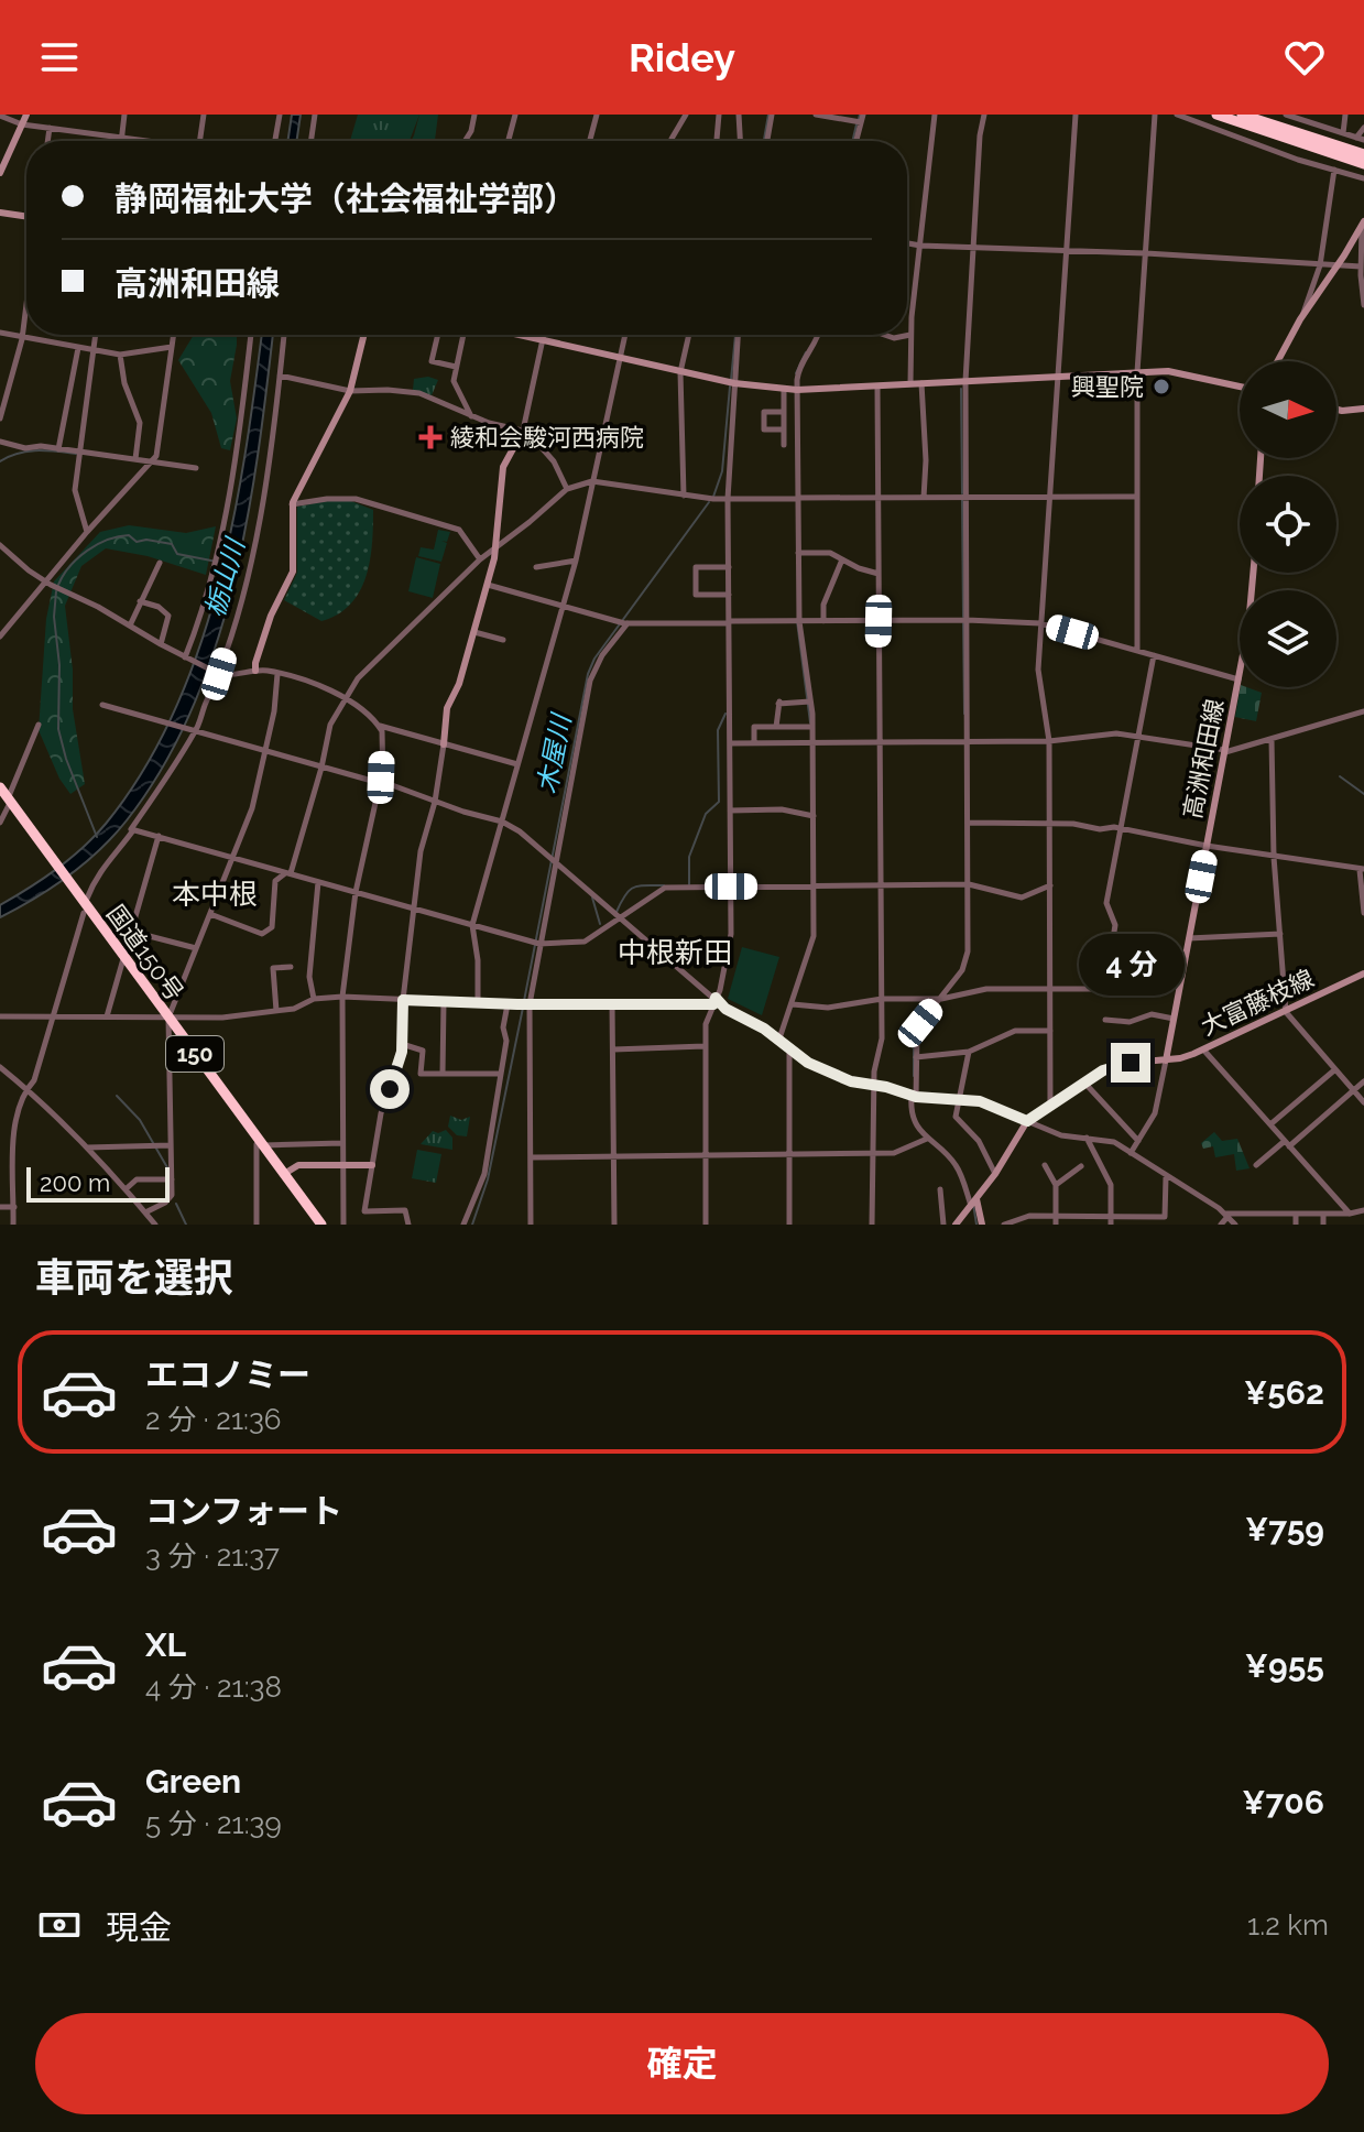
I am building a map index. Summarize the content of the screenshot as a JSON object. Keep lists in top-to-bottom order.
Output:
{
  "streets": {
    "highway": ["国道150号", "150"],
    "street": ["高洲和田線", "大富藤枝線"]
  },
  "crossings": [
    ["高洲和田線", "大富藤枝線"]
  ],
  "districts": ["本中根", "中根新田"],
  "water": ["栃山川", "木屋川"],
  "places": {
    "other": ["興聖院"],
    "health": ["綾和会駿河西病院"]
  },
  "scale_bar": "200 m",
  "north": "right",
  "page": {
    "header": "Ridey",
    "banner": ["静岡福祉大学（社会福祉学部）", "高洲和田線"],
    "bubble": "4 分",
    "scale": "200 m",
    "heading": "車両を選択",
    "list": [
      {
        "name": "エコノミー",
        "note": "2 分 · 21:36",
        "value": "¥562"
      },
      {
        "name": "コンフォート",
        "note": "3 分 · 21:37",
        "value": "¥759"
      },
      {
        "name": "XL",
        "note": "4 分 · 21:38",
        "value": "¥955"
      },
      {
        "name": "Green",
        "note": "5 分 · 21:39",
        "value": "¥706"
      }
    ],
    "pay": ["現金", "1.2 km"],
    "buttons": "確定"
  }
}
